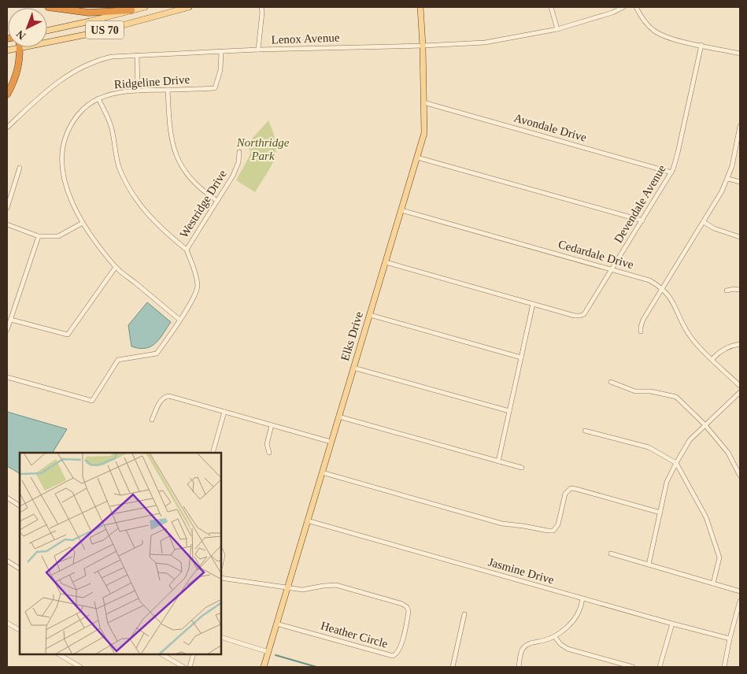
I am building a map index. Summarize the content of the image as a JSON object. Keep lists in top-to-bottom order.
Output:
{
  "streets": {
    "main road": ["US 70", "Elks Drive"],
    "street": [
      "Lenox Avenue",
      "Ridgeline Drive",
      "Avondale Drive",
      "Westridge Drive",
      "Devendale Avenue",
      "Cedardale Drive",
      "Jasmine Drive",
      "Heather Circle"
    ]
  },
  "crossings": [
    ["Lenox Avenue", "Ridgeline Drive"],
    ["Lenox Avenue", "Elks Drive"],
    ["Ridgeline Drive", "Westridge Drive"],
    ["Avondale Drive", "Devendale Avenue"],
    ["Avondale Drive", "Elks Drive"],
    ["Devendale Avenue", "Cedardale Drive"],
    ["Cedardale Drive", "Elks Drive"],
    ["Elks Drive", "Jasmine Drive"],
    ["Elks Drive", "Heather Circle"]
  ],
  "parks": ["Northridge Park"],
  "north": "bottom left"
}
